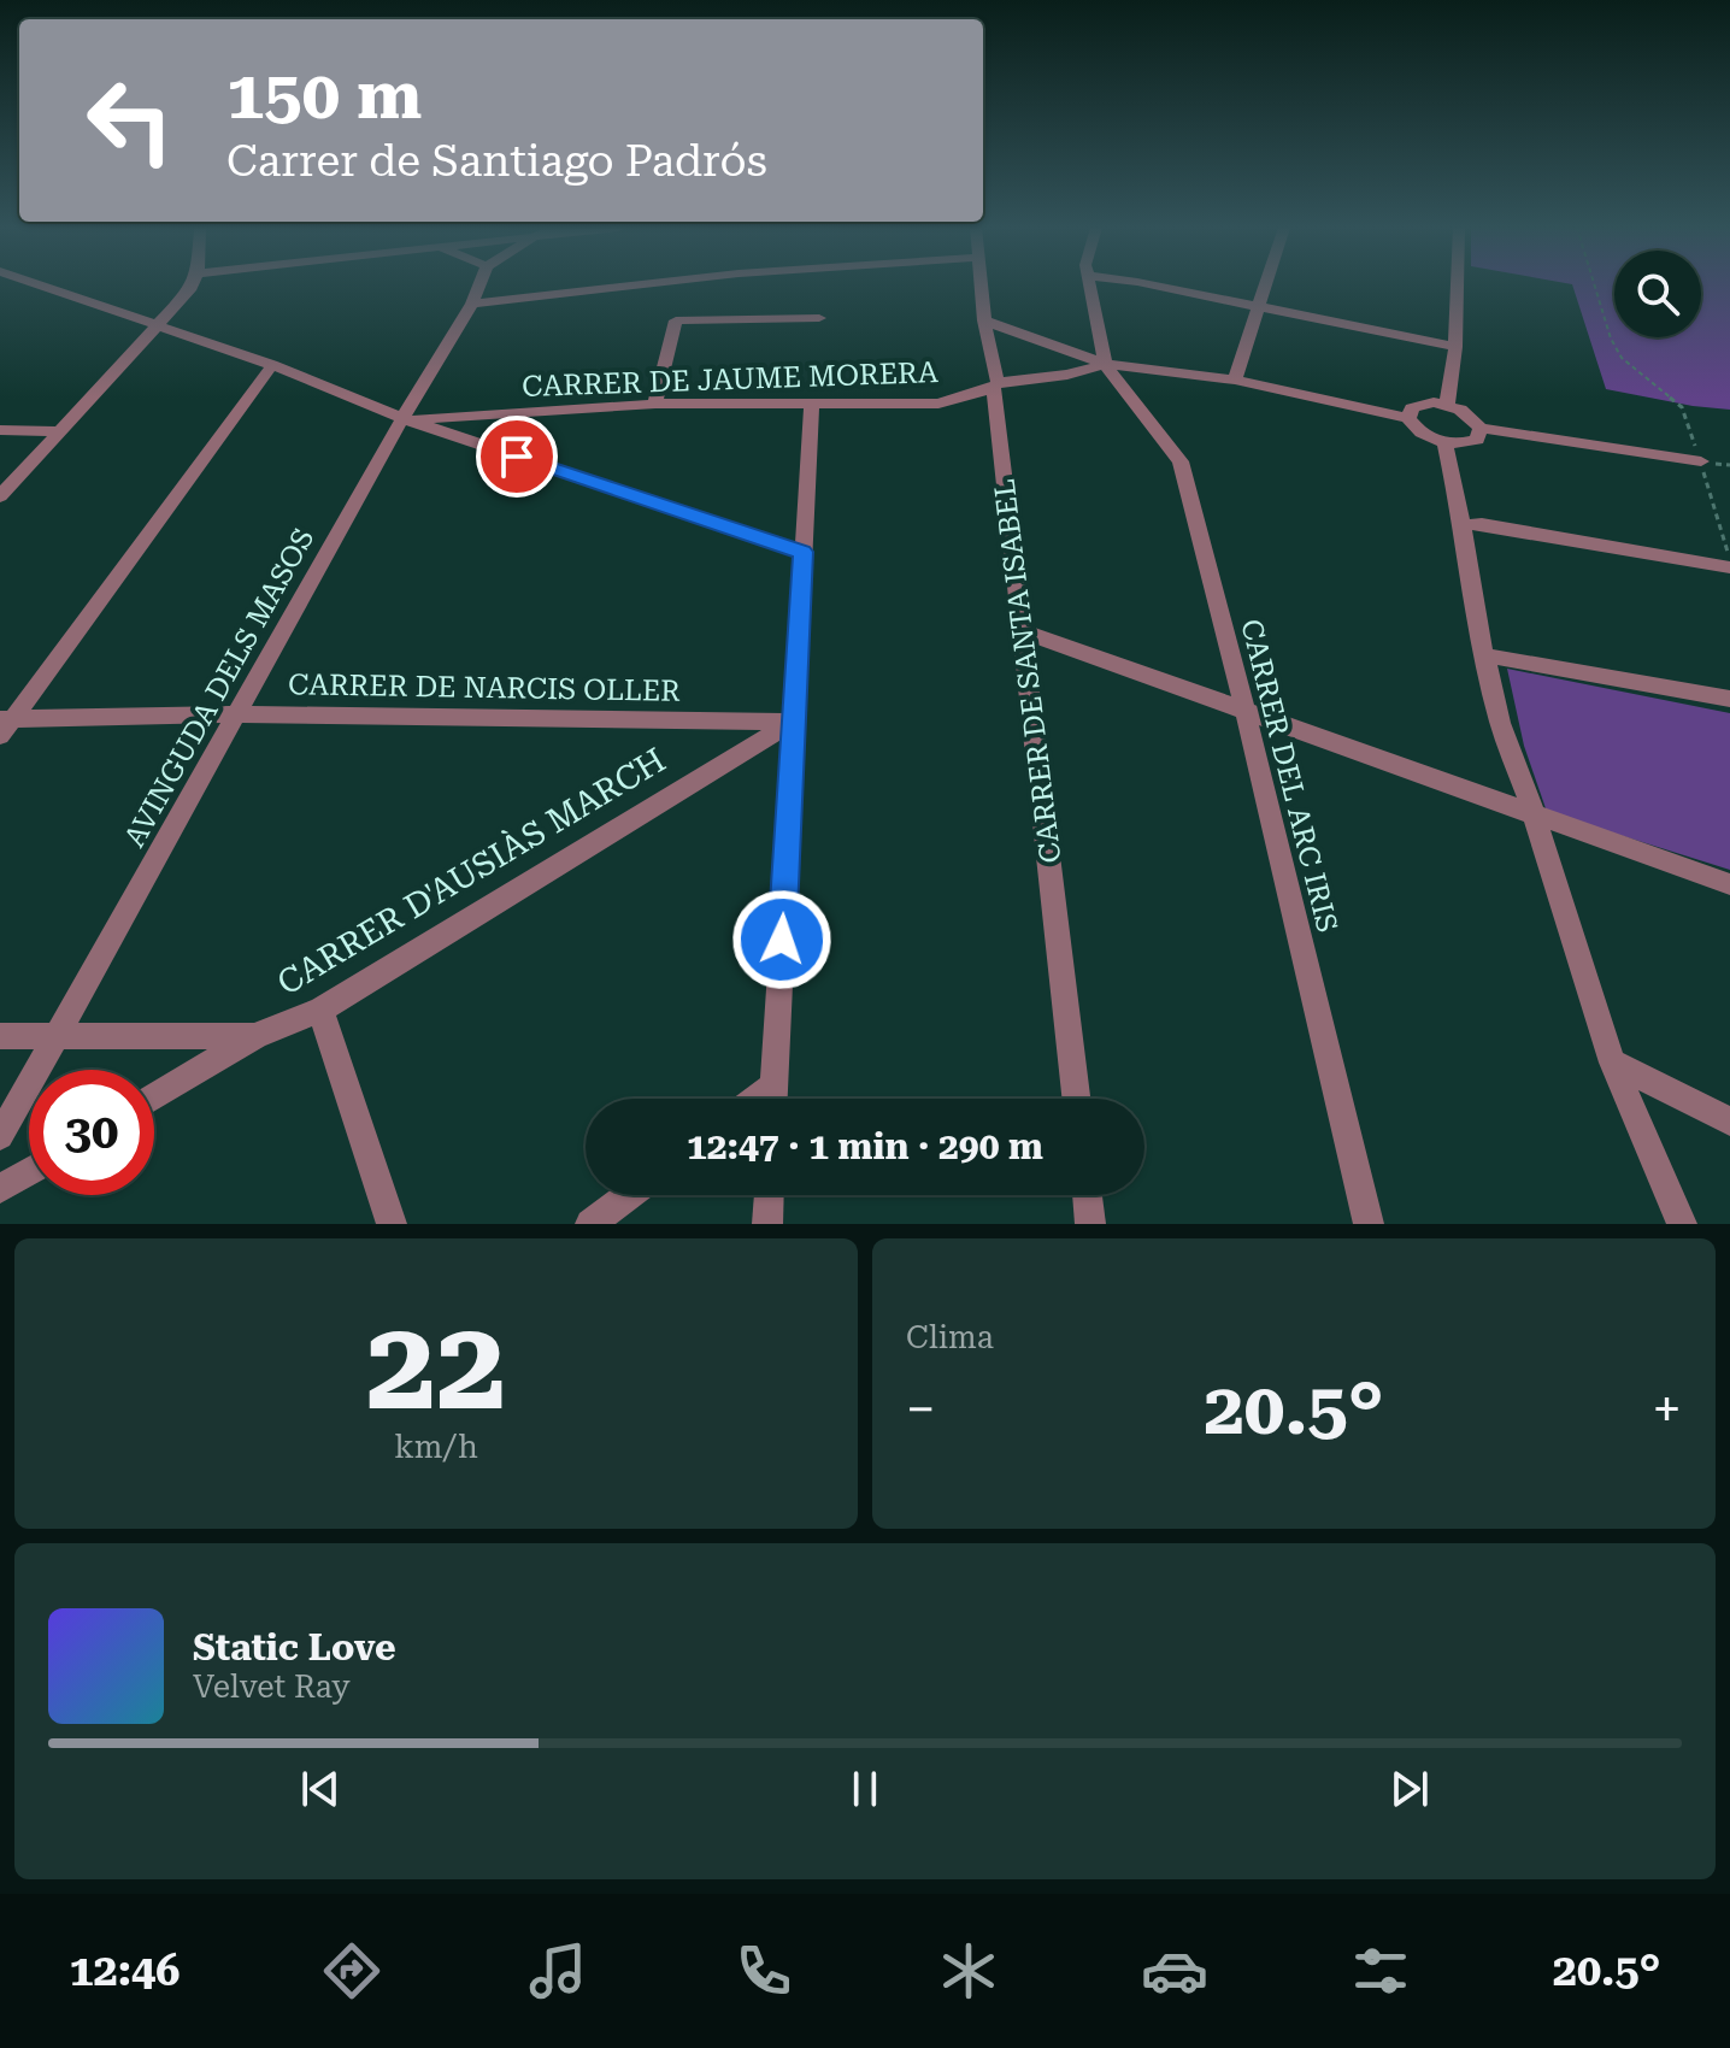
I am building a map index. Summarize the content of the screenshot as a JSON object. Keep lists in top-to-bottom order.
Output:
{
  "streets": {
    "street": [
      "CARRER DE JAUME MORERA",
      "CARRER DE SANTA ISABEL",
      "AVINGUDA DELS MASOS",
      "CARRER DE NARCIS OLLER",
      "CARRER DEL ARC IRIS",
      "CARRER D'AUSIÀS MARCH"
    ]
  },
  "crossings": [
    ["CARRER DE JAUME MORERA", "CARRER DE SANTA ISABEL"],
    ["CARRER DE JAUME MORERA", "AVINGUDA DELS MASOS"],
    ["CARRER DE JAUME MORERA", "CARRER DEL ARC IRIS"],
    ["AVINGUDA DELS MASOS", "CARRER DE NARCIS OLLER"],
    ["CARRER DE NARCIS OLLER", "CARRER D'AUSIÀS MARCH"]
  ],
  "page": {
    "turn": ["150 m", "Carrer de Santiago Padrós"],
    "limit": "30",
    "trip": "12:47 · 1 min · 290 m",
    "tile": [
      ["22", "km/h"],
      "Clima"
    ],
    "heat": ["−", "20.5°", "+"],
    "song": ["Static Love", "Velvet Ray"],
    "tabs": ["12:46", "20.5°"]
  }
}
